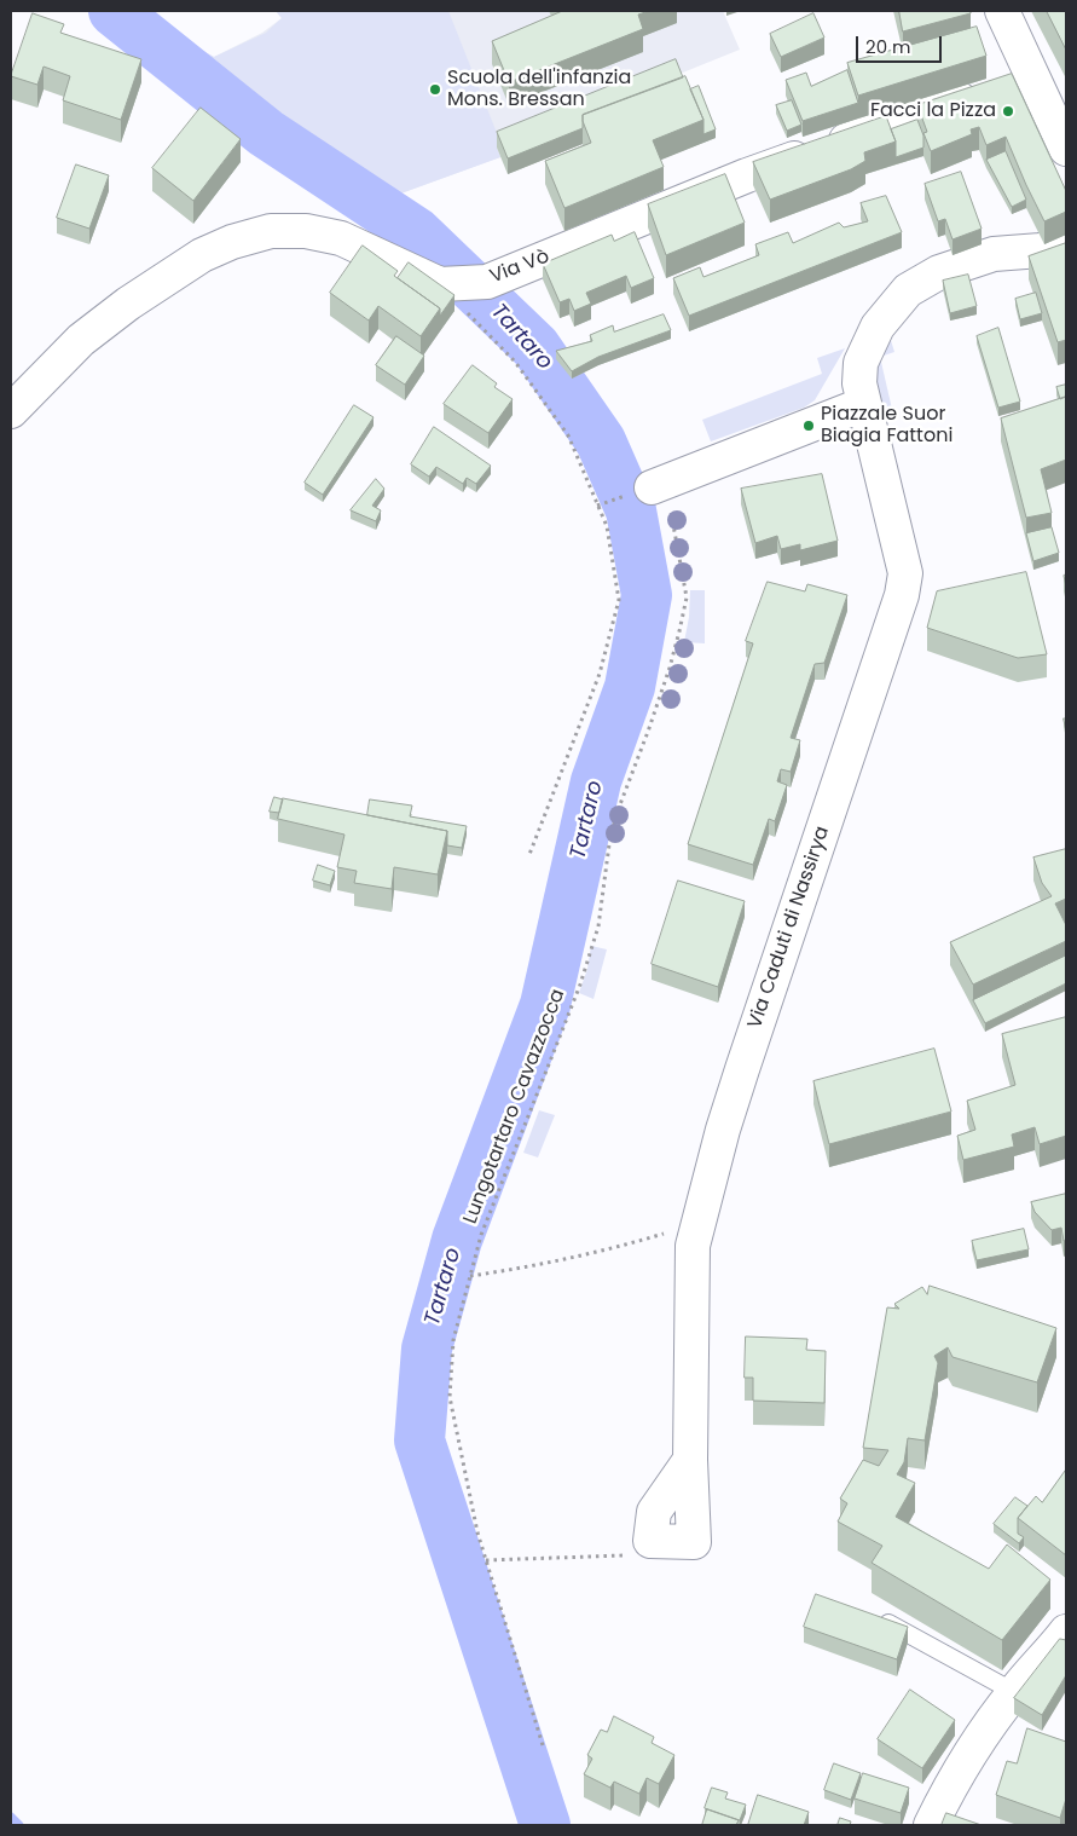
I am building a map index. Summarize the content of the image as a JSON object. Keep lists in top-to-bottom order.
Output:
{
  "streets": {
    "street": ["Via Vò", "Via Caduti di Nassirya"],
    "path": ["Lungotartaro Cavazzocca"]
  },
  "water": ["Tartaro"],
  "places": ["Scuola dell'infanzia Mons. Bressan", "Facci la Pizza", "Piazzale Suor Biagia Fattoni"],
  "scale_bar": "20 m"
}
